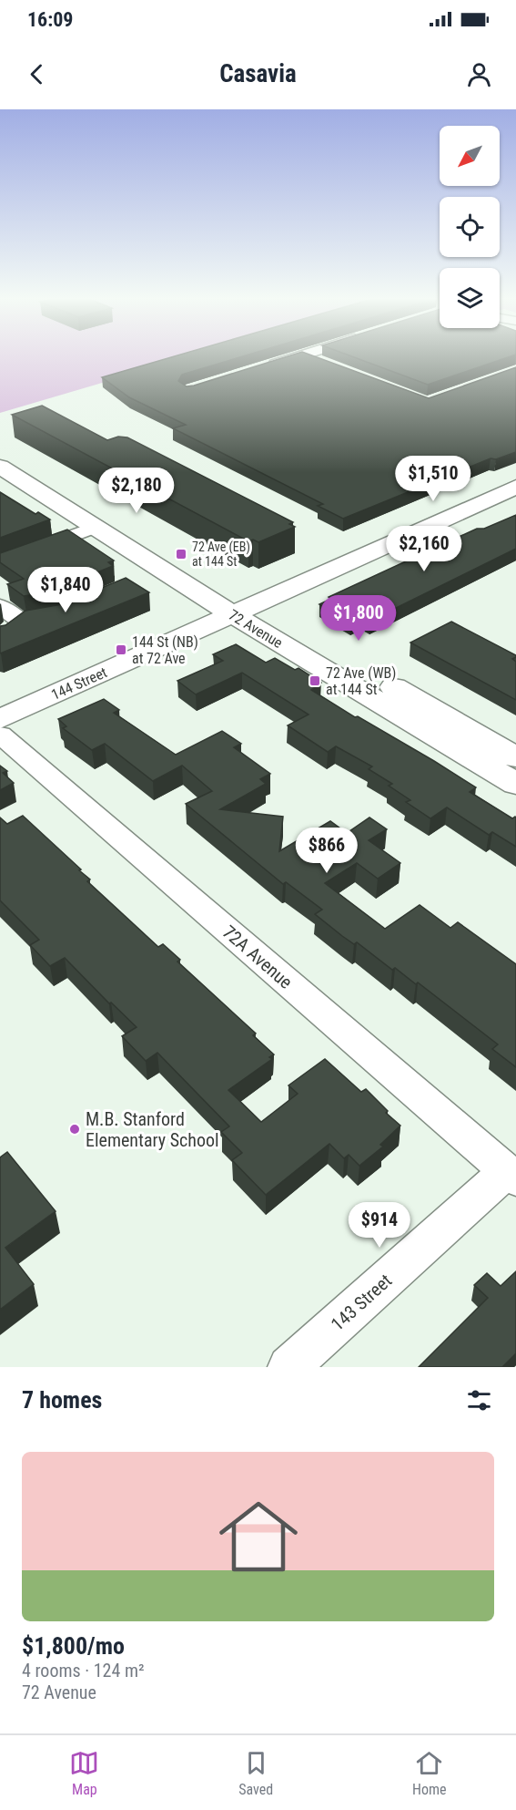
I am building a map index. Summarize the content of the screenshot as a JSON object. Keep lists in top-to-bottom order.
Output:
{
  "streets": {
    "main road": ["72 Avenue", "144 Street"],
    "street": ["72A Avenue", "143 Street"]
  },
  "crossings": [
    ["72 Avenue", "144 Street"],
    ["72A Avenue", "143 Street"]
  ],
  "places": {
    "transit": ["72 Ave (EB) at 144 St", "144 St (NB) at 72 Ave", "72 Ave (WB) at 144 St"],
    "other": ["M.B. Stanford Elementary School"]
  },
  "north": "bottom left",
  "page": {
    "status": "16:09",
    "header": "Casavia",
    "price": [
      "$1,510",
      "$2,180",
      "$2,160",
      "$1,840",
      "$1,800",
      "$866",
      "$914"
    ],
    "heading": "7 homes",
    "list": [
      {
        "name": "$1,800/mo",
        "note": "4 rooms · 124 m² · 72 Avenue"
      }
    ],
    "tabs": ["Map", "Saved", "Home"]
  }
}
